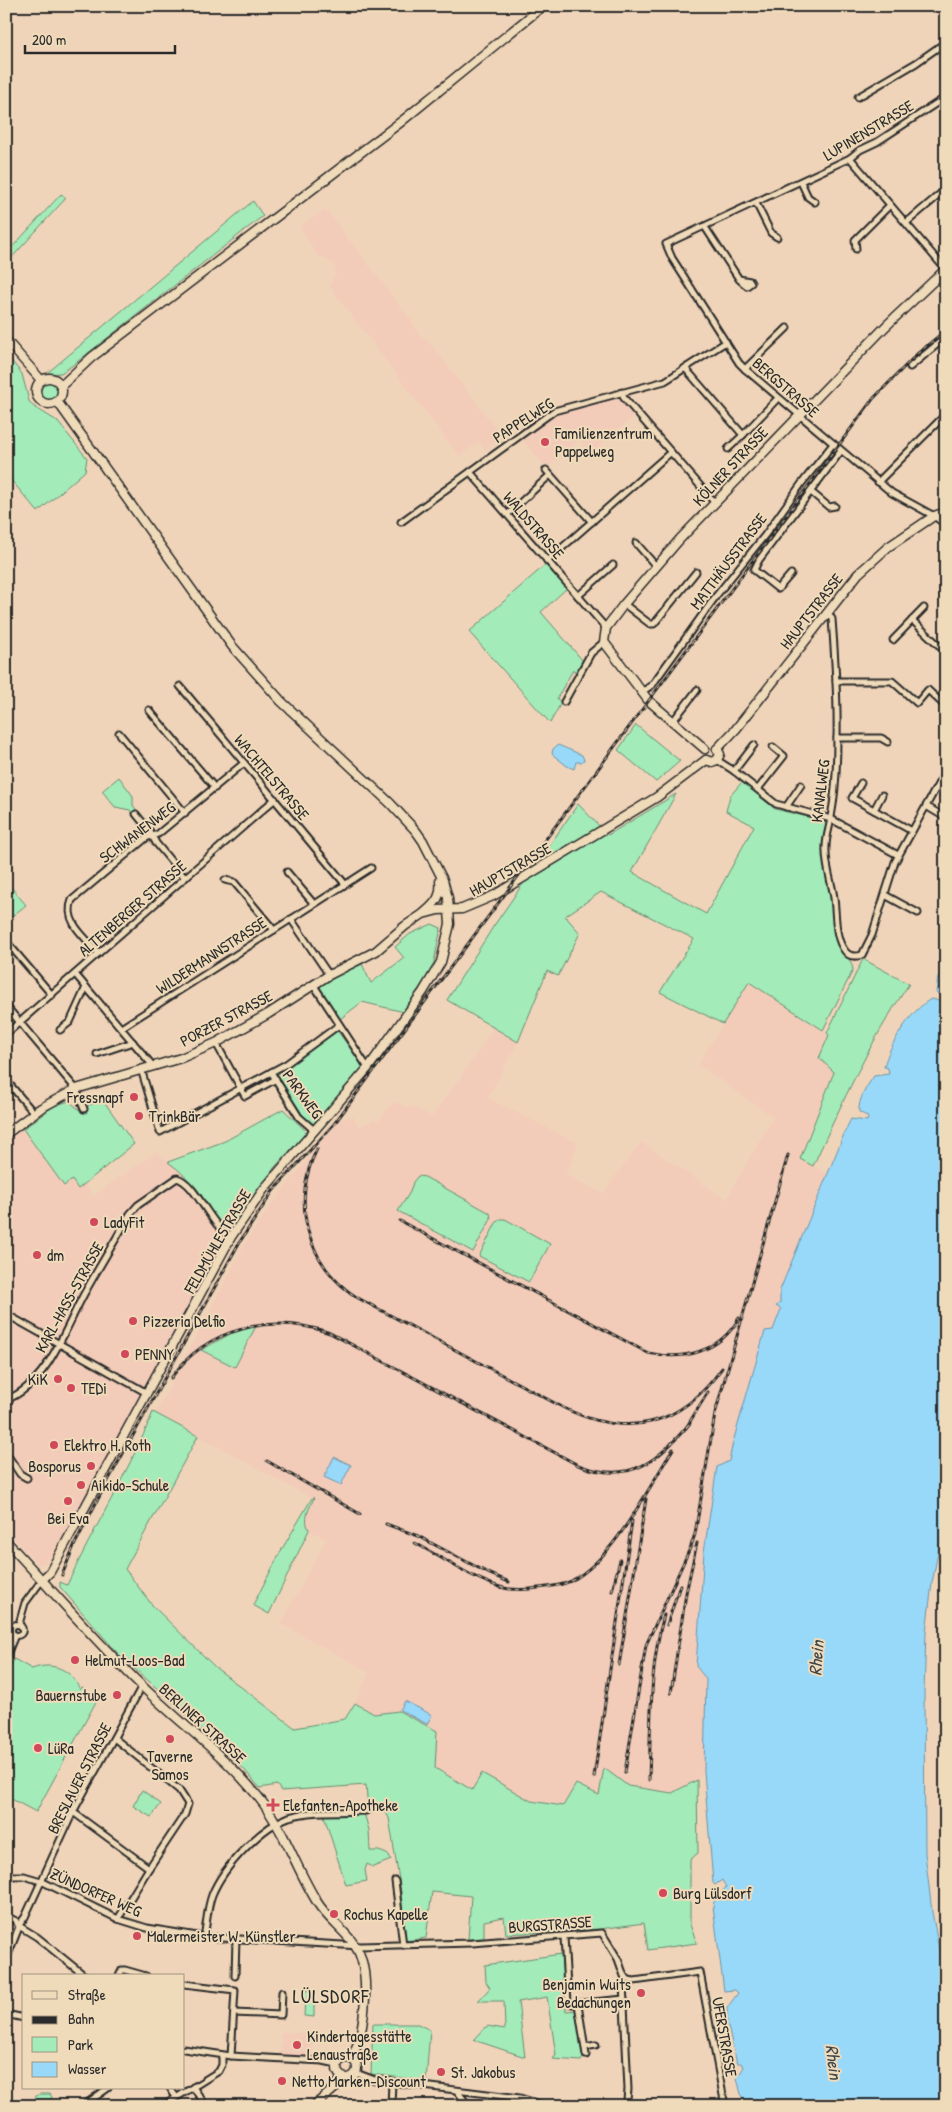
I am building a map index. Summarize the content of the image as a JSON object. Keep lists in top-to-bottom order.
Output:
{
  "streets": {
    "street": [
      "LUPINENSTRASSE",
      "BERGSTRASSE",
      "PAPPELWEG",
      "KÖLNER STRASSE",
      "WALDSTRASSE",
      "MATTHÄUSSTRASSE",
      "HAUPTSTRASSE",
      "WACHTELSTRASSE",
      "KANALWEG",
      "SCHWANENWEG",
      "ALTENBERGER STRASSE",
      "WILDERMANNSTRASSE",
      "PORZER STRASSE",
      "PARKWEG",
      "FELDMÜHLESTRASSE",
      "KARL-HASS-STRASSE",
      "BERLINER STRASSE",
      "BRESLAUER STRASSE",
      "ZÜNDORFER WEG",
      "BURGSTRASSE",
      "UFERSTRASSE"
    ]
  },
  "crossings": [
    ["LUPINENSTRASSE", "BERGSTRASSE"],
    ["BERGSTRASSE", "PAPPELWEG"],
    ["BERGSTRASSE", "KÖLNER STRASSE"],
    ["BERGSTRASSE", "MATTHÄUSSTRASSE"],
    ["BERGSTRASSE", "HAUPTSTRASSE"],
    ["PAPPELWEG", "WALDSTRASSE"],
    ["KÖLNER STRASSE", "WALDSTRASSE"],
    ["HAUPTSTRASSE", "KANALWEG"],
    ["HAUPTSTRASSE", "PORZER STRASSE"],
    ["HAUPTSTRASSE", "FELDMÜHLESTRASSE"],
    ["WACHTELSTRASSE", "SCHWANENWEG"],
    ["WACHTELSTRASSE", "ALTENBERGER STRASSE"],
    ["WACHTELSTRASSE", "WILDERMANNSTRASSE"],
    ["SCHWANENWEG", "ALTENBERGER STRASSE"],
    ["PORZER STRASSE", "FELDMÜHLESTRASSE"],
    ["PARKWEG", "FELDMÜHLESTRASSE"],
    ["FELDMÜHLESTRASSE", "KARL-HASS-STRASSE"],
    ["FELDMÜHLESTRASSE", "BERLINER STRASSE"],
    ["BERLINER STRASSE", "BRESLAUER STRASSE"],
    ["BERLINER STRASSE", "ZÜNDORFER WEG"],
    ["BERLINER STRASSE", "BURGSTRASSE"],
    ["BRESLAUER STRASSE", "ZÜNDORFER WEG"],
    ["ZÜNDORFER WEG", "BURGSTRASSE"],
    ["BURGSTRASSE", "UFERSTRASSE"]
  ],
  "districts": ["LÜLSDORF"],
  "water": ["Rhein"],
  "places": {
    "other": [
      "Familienzentrum Pappelweg",
      "Fressnapf",
      "TrinkBär",
      "LadyFit",
      "dm",
      "Pizzeria Delfio",
      "PENNY",
      "KiK",
      "TEDi",
      "Elektro H. Roth",
      "Bosporus",
      "Aikido-Schule",
      "Bei Eva",
      "Helmut-Loos-Bad",
      "Bauernstube",
      "Taverne Samos",
      "LüRa",
      "Burg Lülsdorf",
      "Rochus Kapelle",
      "Malermeister W. Künstler",
      "Benjamin Wuits Bedachungen",
      "Kindertagesstätte Lenaustraße",
      "St. Jakobus",
      "Netto Marken-Discount"
    ],
    "health": ["Elefanten-Apotheke"]
  },
  "legend": [
    "Straße",
    "Bahn",
    "Park",
    "Wasser"
  ],
  "scale_bar": "200 m"
}
